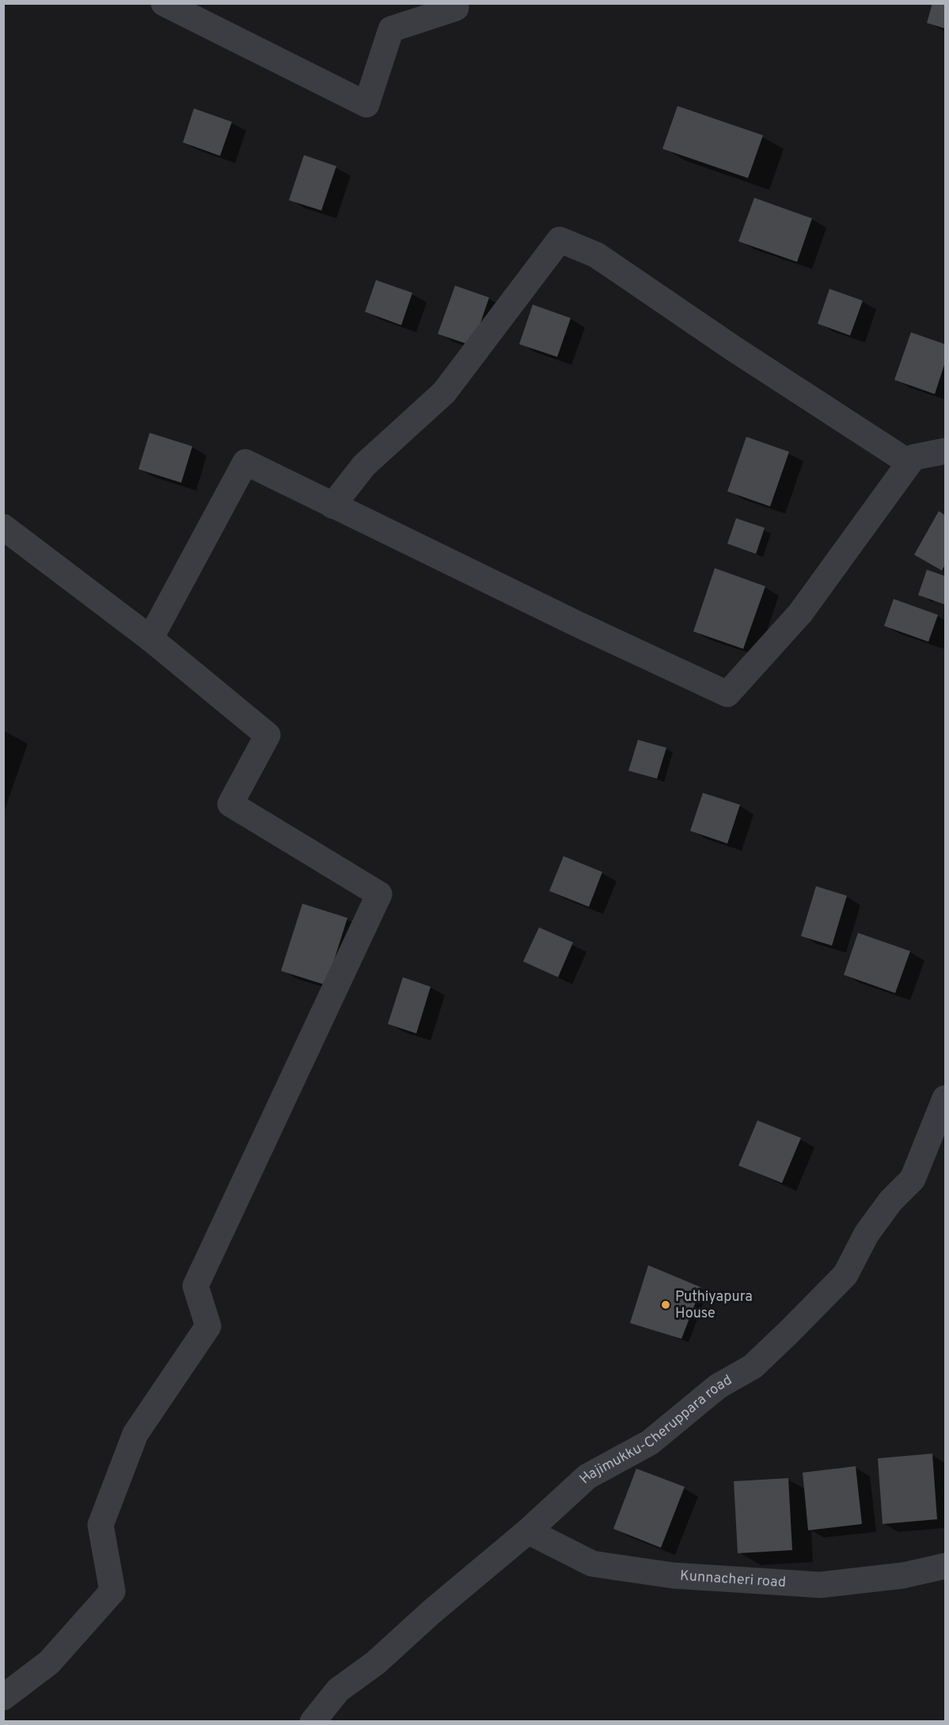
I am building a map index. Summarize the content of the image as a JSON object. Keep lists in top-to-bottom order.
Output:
{
  "streets": {
    "street": ["Hajimukku-Cheruppara road", "Kunnacheri road"]
  },
  "crossings": [
    ["Hajimukku-Cheruppara road", "Kunnacheri road"]
  ],
  "places": ["Puthiyapura House"]
}
